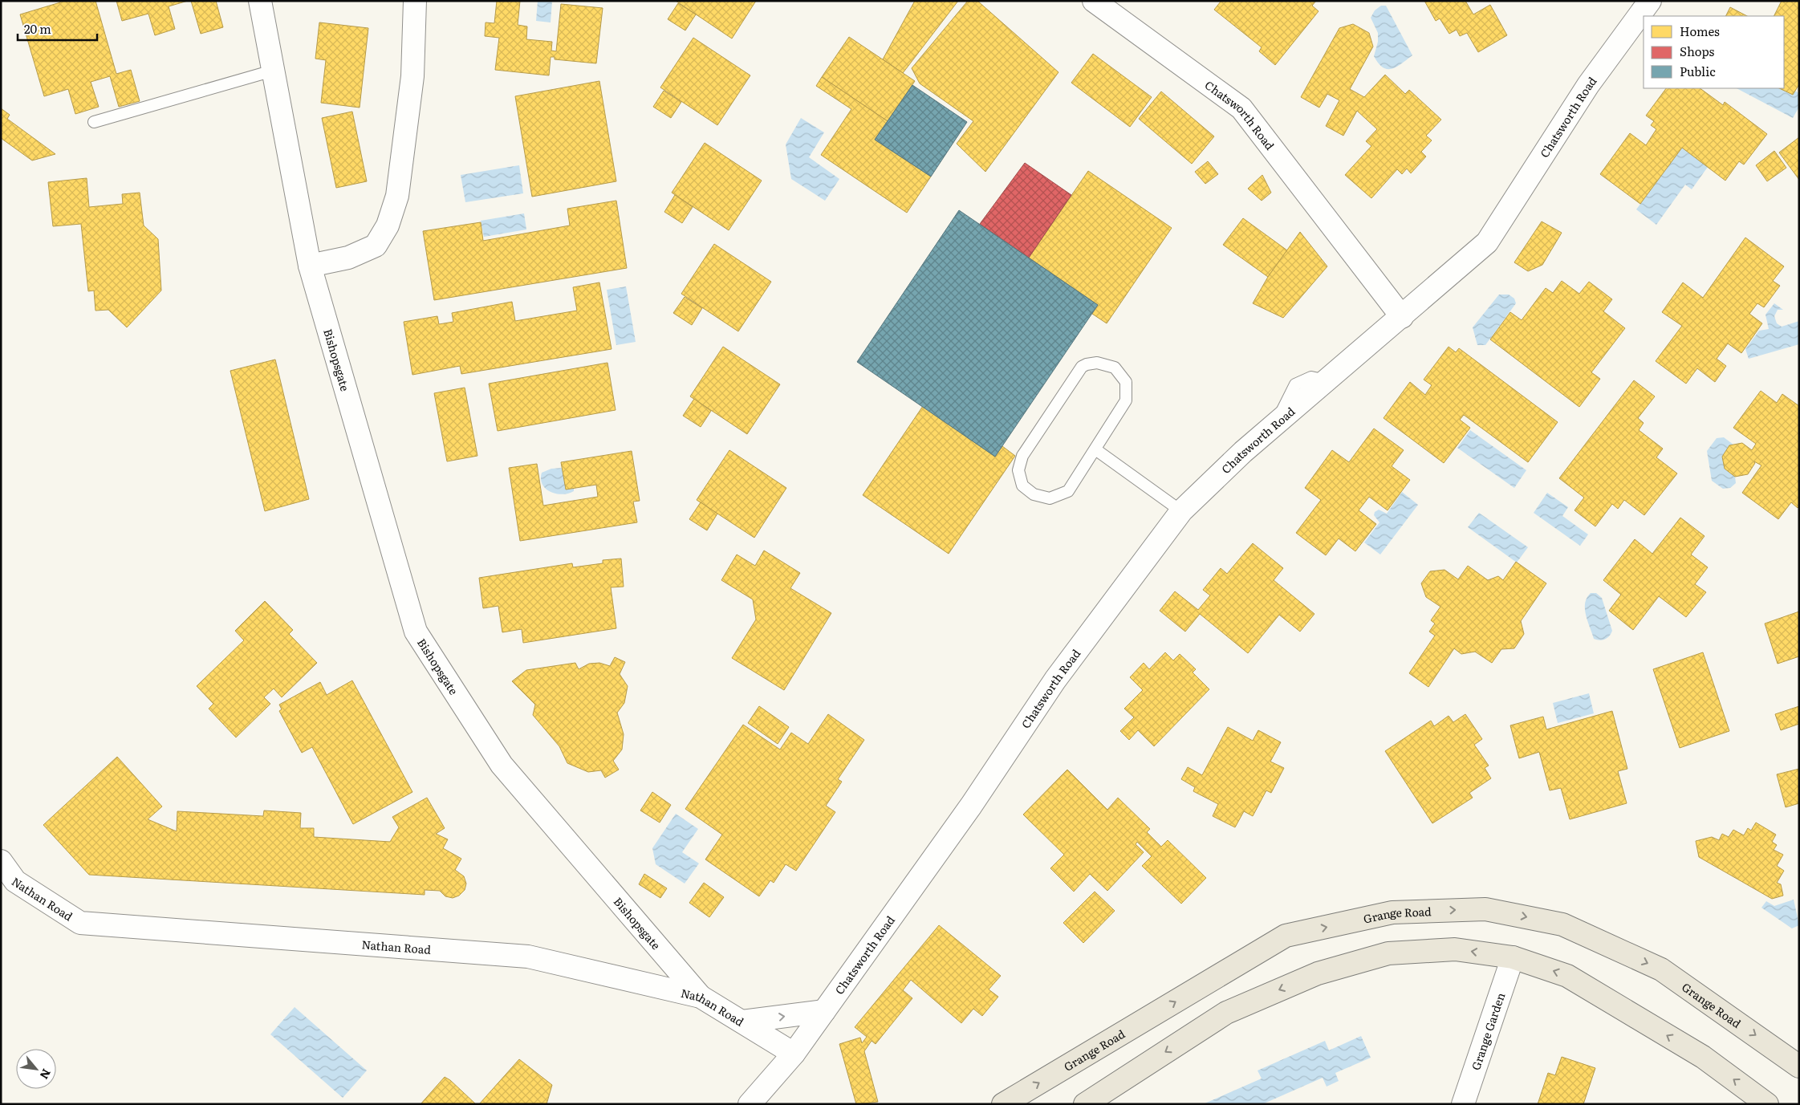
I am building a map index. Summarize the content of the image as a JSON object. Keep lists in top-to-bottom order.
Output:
{
  "streets": {
    "main road": ["Grange Road"],
    "street": [
      "Chatsworth Road",
      "Bishopsgate",
      "Nathan Road",
      "Grange Garden"
    ]
  },
  "crossings": [
    ["Chatsworth Road", "Nathan Road"],
    ["Bishopsgate", "Nathan Road"]
  ],
  "legend": ["Homes", "Shops", "Public"],
  "scale_bar": "20 m",
  "north": "bottom right"
}
